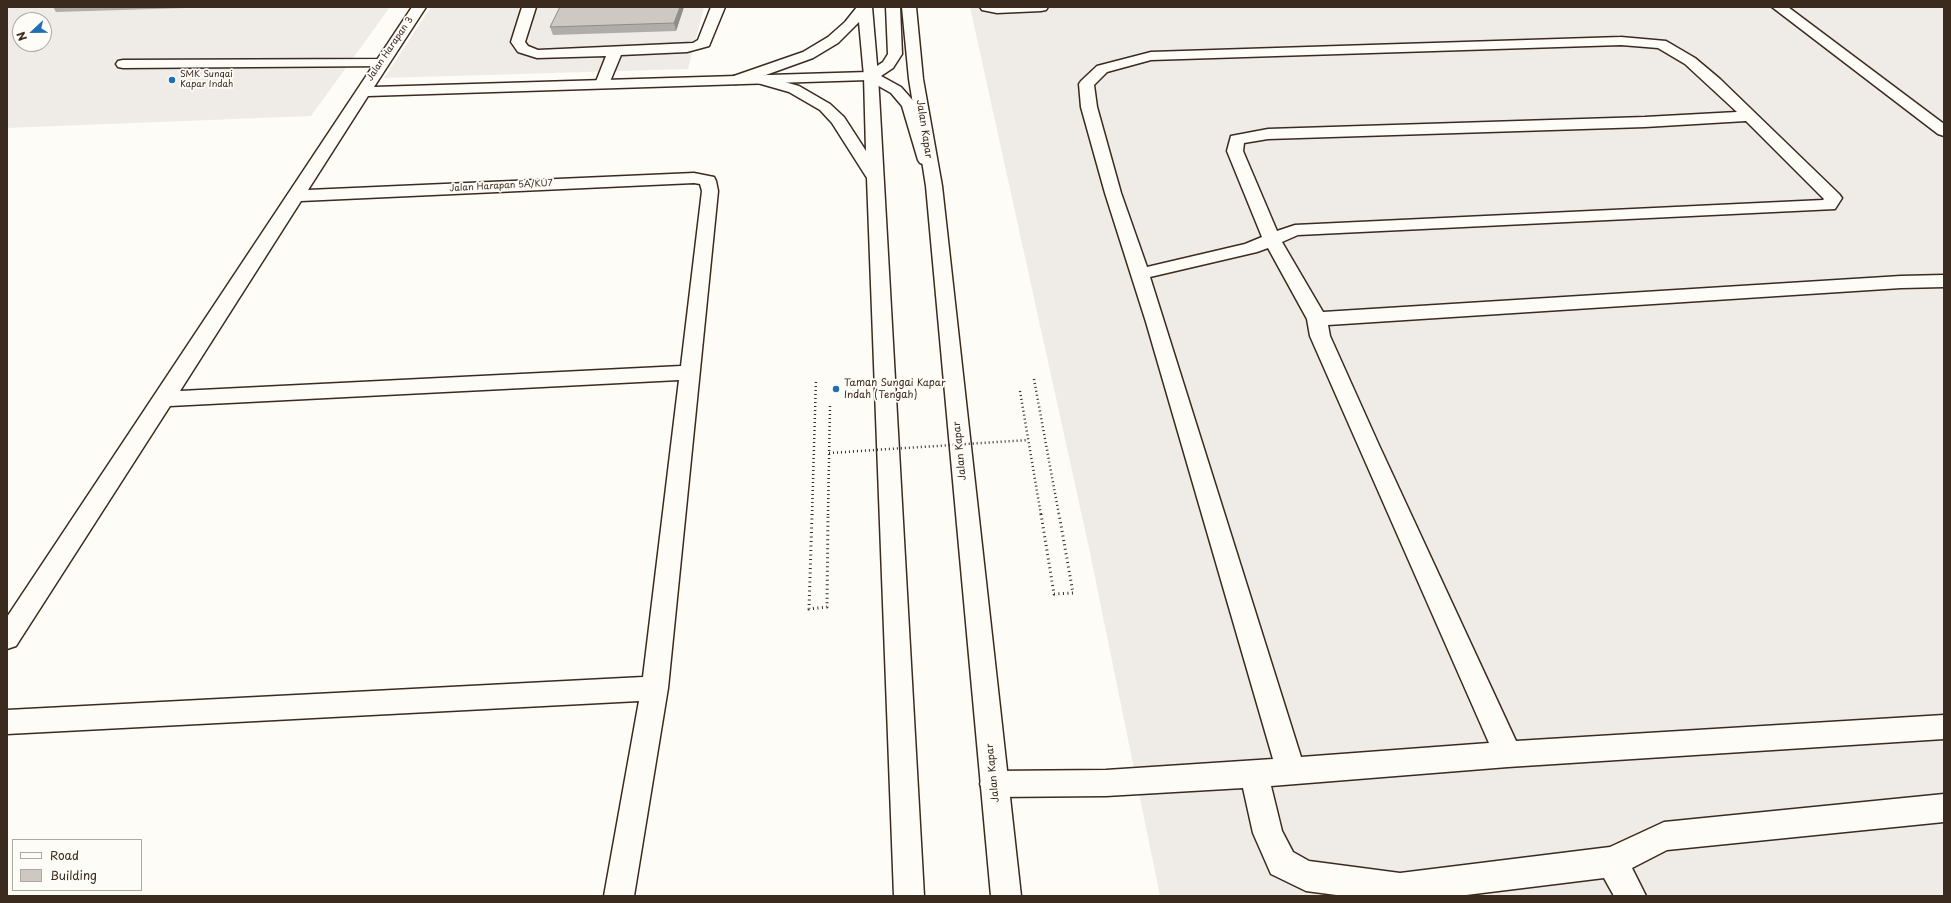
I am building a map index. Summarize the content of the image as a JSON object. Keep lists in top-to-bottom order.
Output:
{
  "streets": {
    "main road": ["Jalan Harapan 3", "Jalan Kapar", "Jalan Harapan 5A/KU7"]
  },
  "crossings": [
    ["Jalan Harapan 3", "Jalan Harapan 5A/KU7"]
  ],
  "places": ["SMK Sungai Kapar Indah", "Taman Sungai Kapar Indah (Tengah)"],
  "legend": ["Road", "Building"],
  "north": "left"
}
